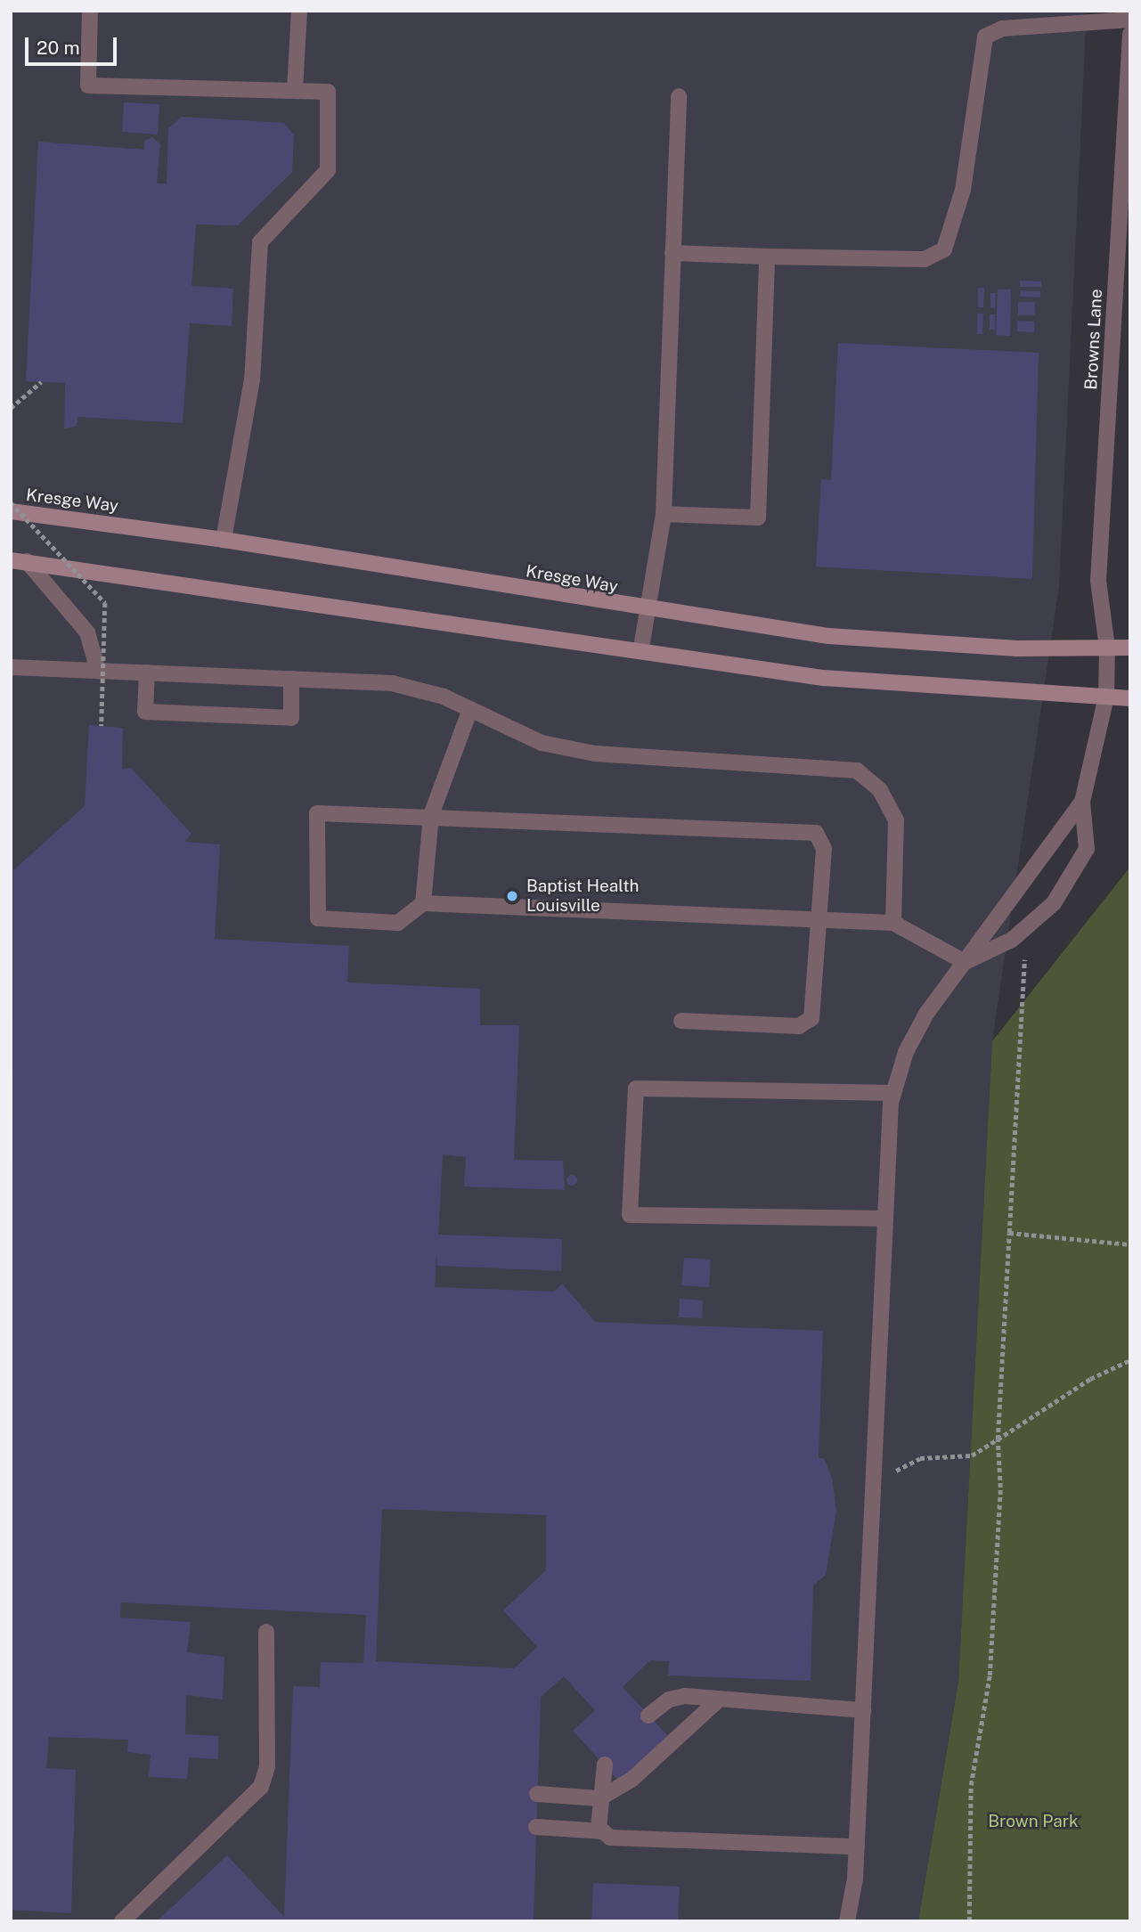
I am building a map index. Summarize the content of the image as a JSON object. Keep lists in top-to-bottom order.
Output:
{
  "streets": {
    "street": ["Browns Lane", "Kresge Way"]
  },
  "crossings": [
    ["Browns Lane", "Kresge Way"]
  ],
  "parks": ["Brown Park"],
  "places": ["Baptist Health Louisville"],
  "scale_bar": "20 m"
}
